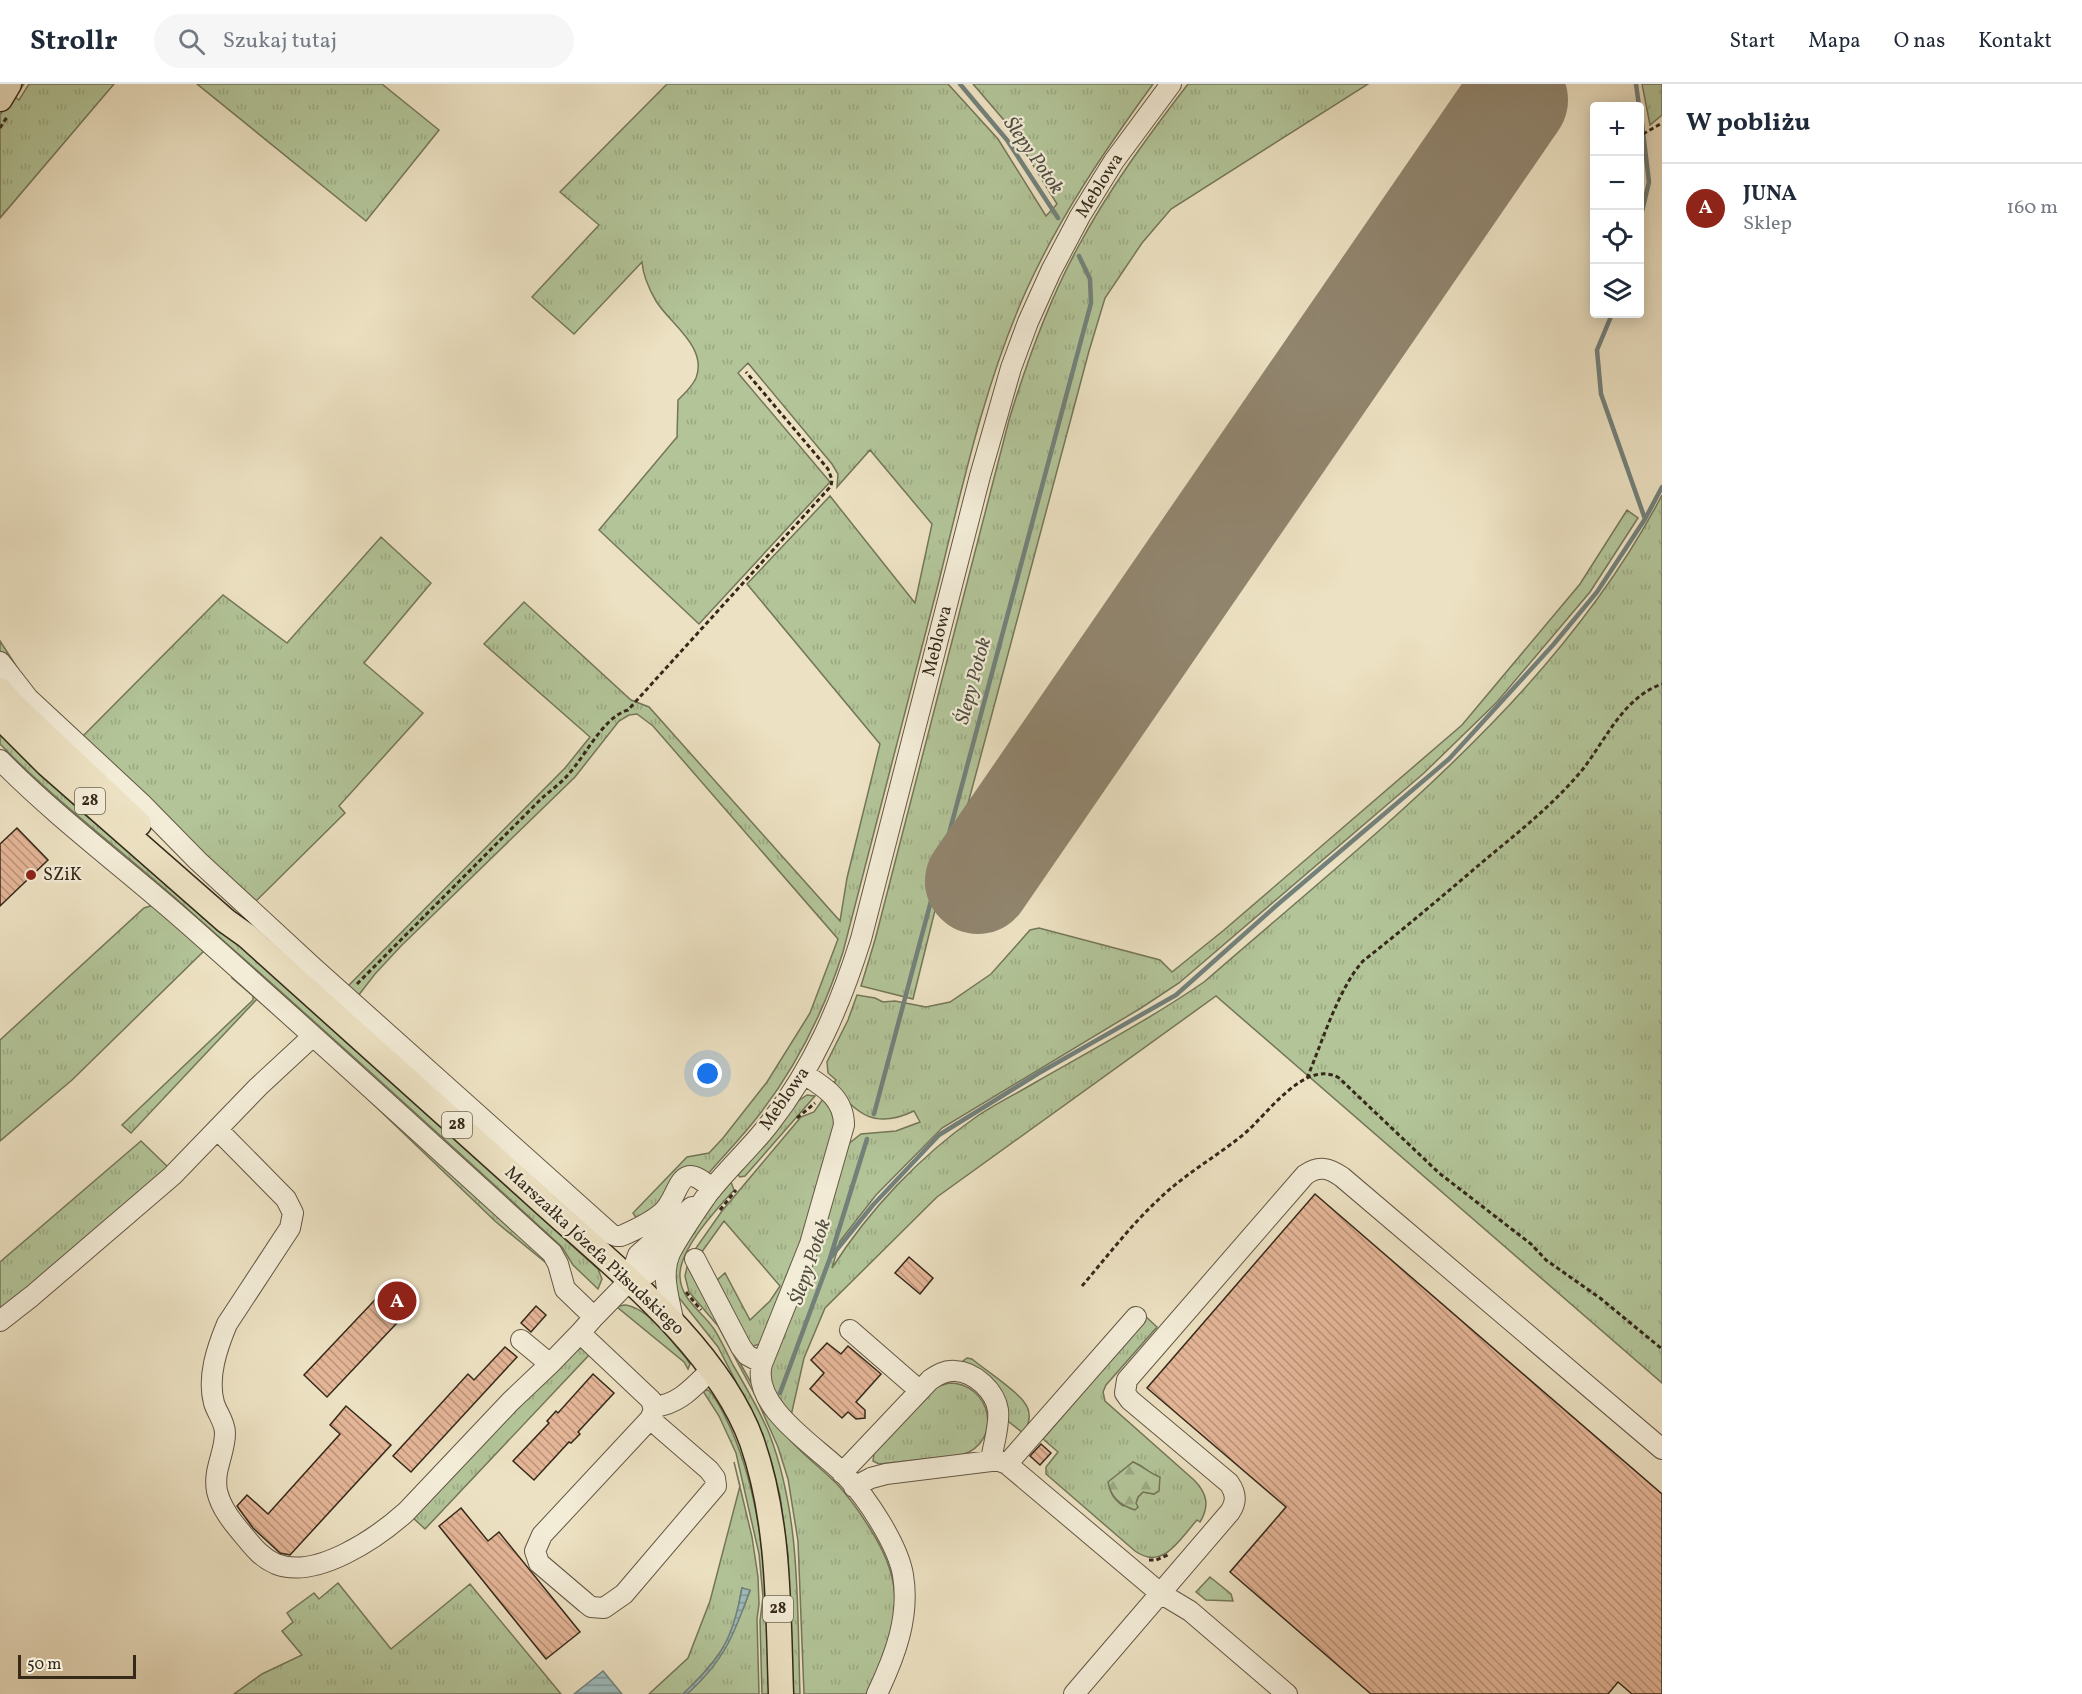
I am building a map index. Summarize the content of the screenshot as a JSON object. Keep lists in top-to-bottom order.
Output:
{
  "streets": {
    "main road": ["28", "Marszałka Józefa Piłsudskiego"],
    "street": ["Meblowa"]
  },
  "crossings": [
    ["Meblowa", "Marszałka Józefa Piłsudskiego"]
  ],
  "water": ["Ślepy Potok"],
  "places": ["SZiK"],
  "scale_bar": "50 m",
  "page": {
    "header": "Strollr",
    "search": "Szukaj tutaj",
    "nav": [
      "Start",
      "Mapa",
      "O nas",
      "Kontakt"
    ],
    "heading": "W pobliżu",
    "map_buttons": ["+", "−"],
    "list": [
      {
        "mark": "A",
        "name": "JUNA",
        "note": "Sklep",
        "value": "160 m"
      }
    ],
    "pins": "A",
    "scale": "50 m"
  }
}
